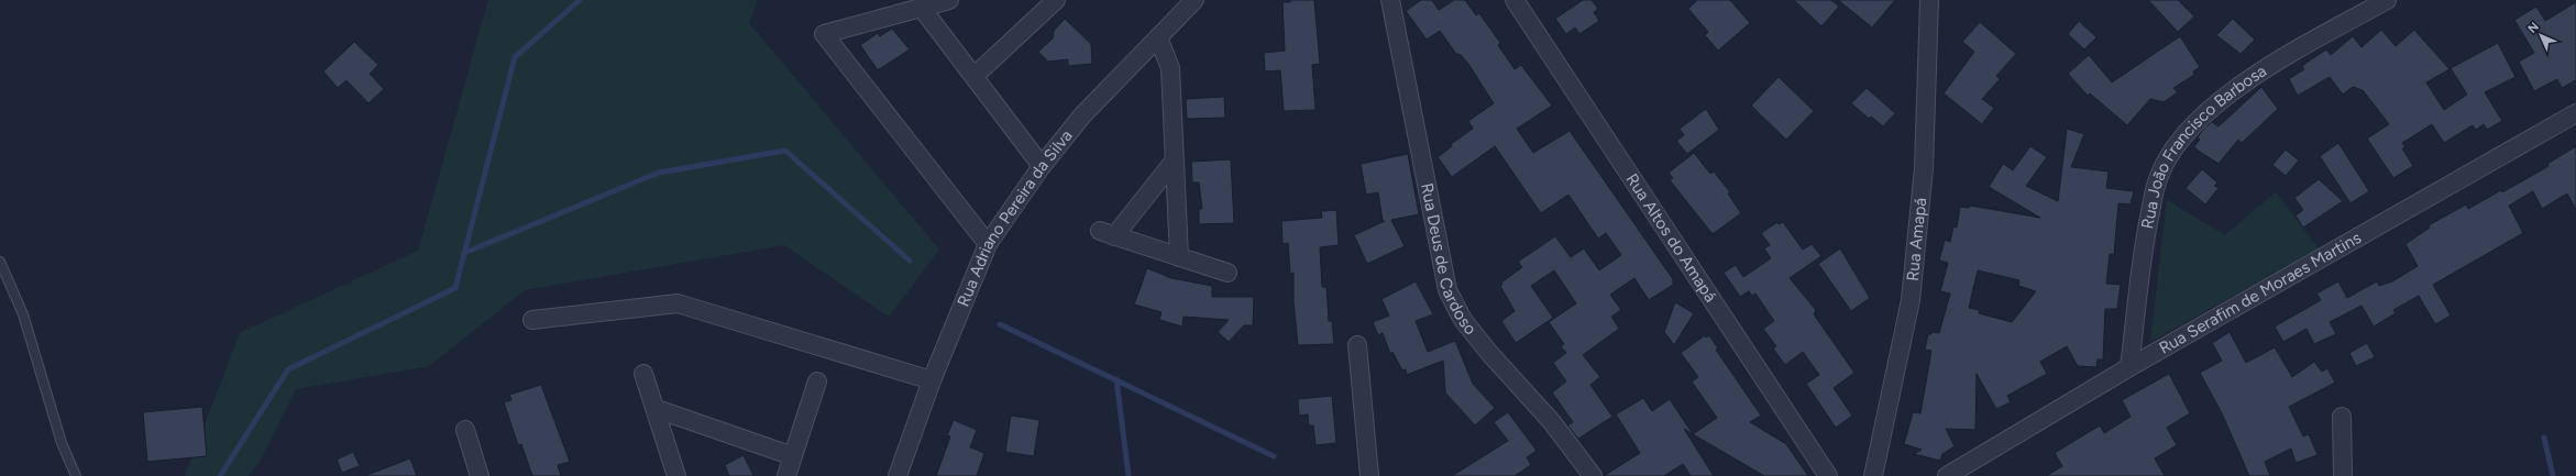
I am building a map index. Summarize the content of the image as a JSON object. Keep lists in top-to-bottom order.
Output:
{
  "streets": {
    "street": [
      "Rua João Francisco Barbosa",
      "Rua Adriano Pereira da Silva",
      "Rua Altos do Amapá",
      "Rua Amapá",
      "Rua Deus de Cardoso",
      "Rua Serafim de Moraes Martins"
    ]
  },
  "crossings": [
    ["Rua João Francisco Barbosa", "Rua Serafim de Moraes Martins"]
  ],
  "north": "top left"
}
